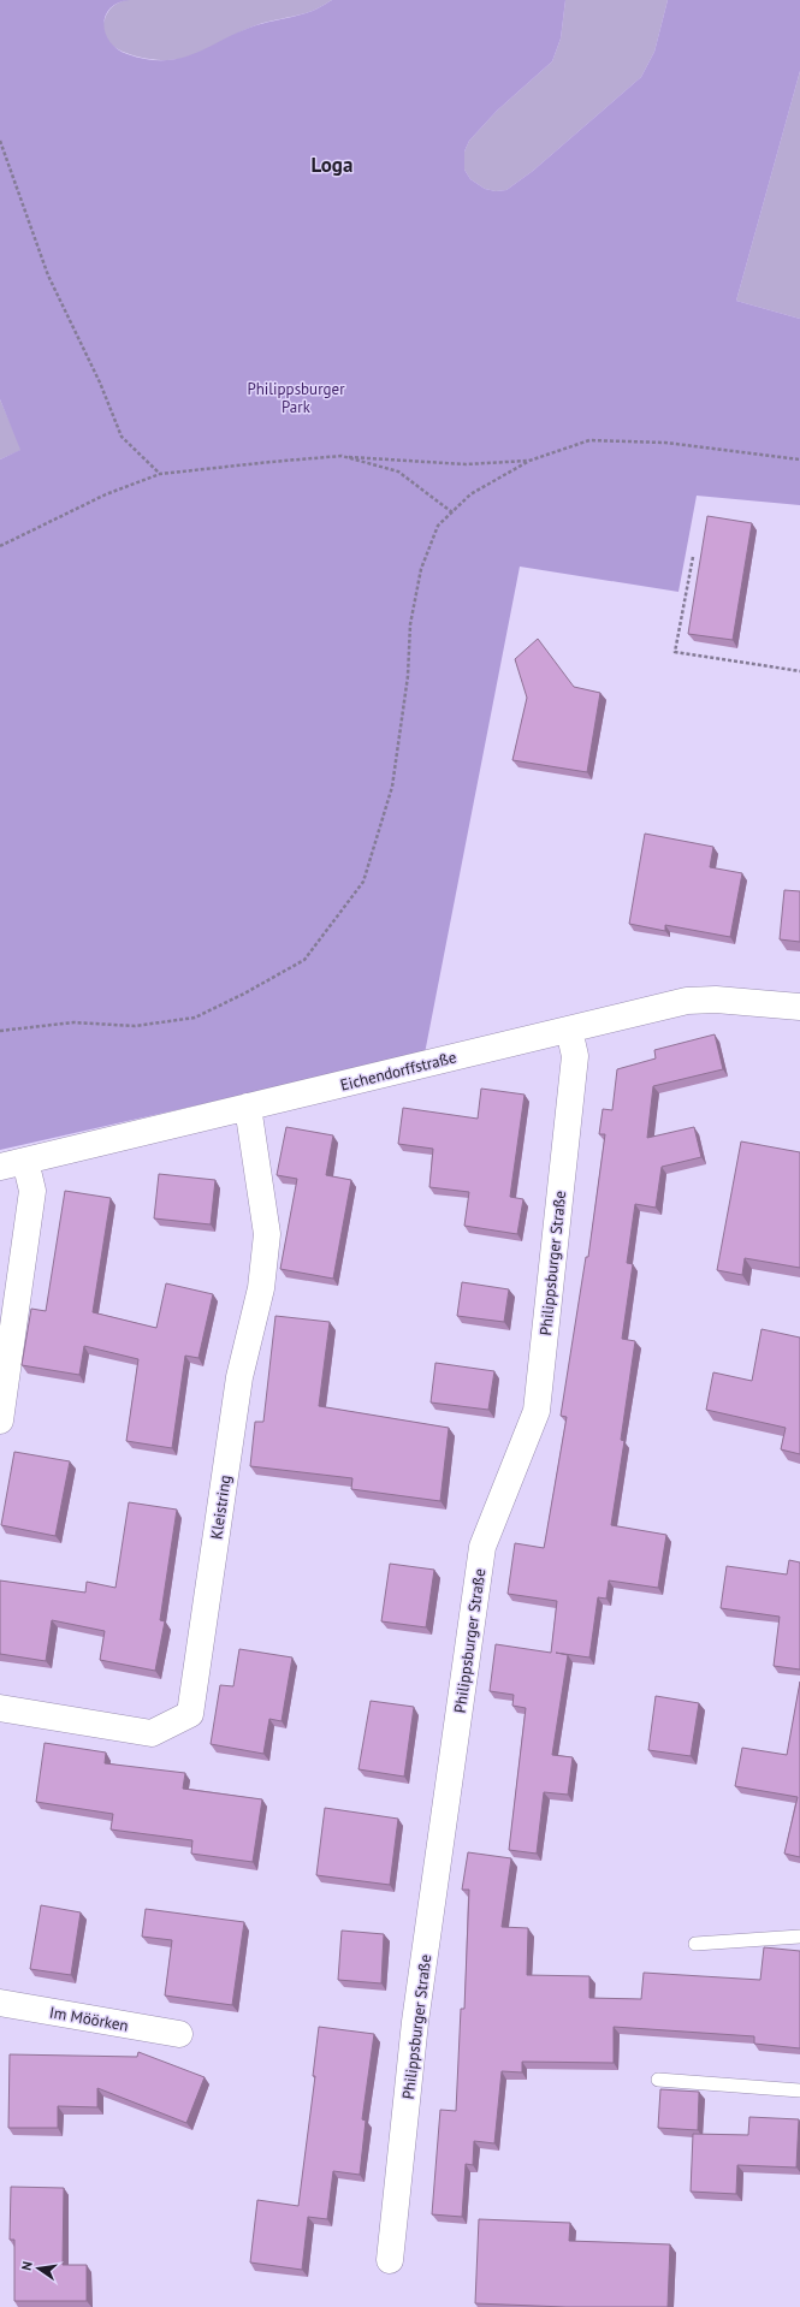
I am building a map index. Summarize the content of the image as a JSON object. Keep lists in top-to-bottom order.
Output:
{
  "streets": {
    "street": [
      "Eichendorffstraße",
      "Philippsburger Straße",
      "Kleistring",
      "Im Möörken"
    ]
  },
  "crossings": [
    ["Eichendorffstraße", "Philippsburger Straße"],
    ["Eichendorffstraße", "Kleistring"]
  ],
  "districts": ["Loga"],
  "parks": ["Philippsburger Park"],
  "north": "left"
}
